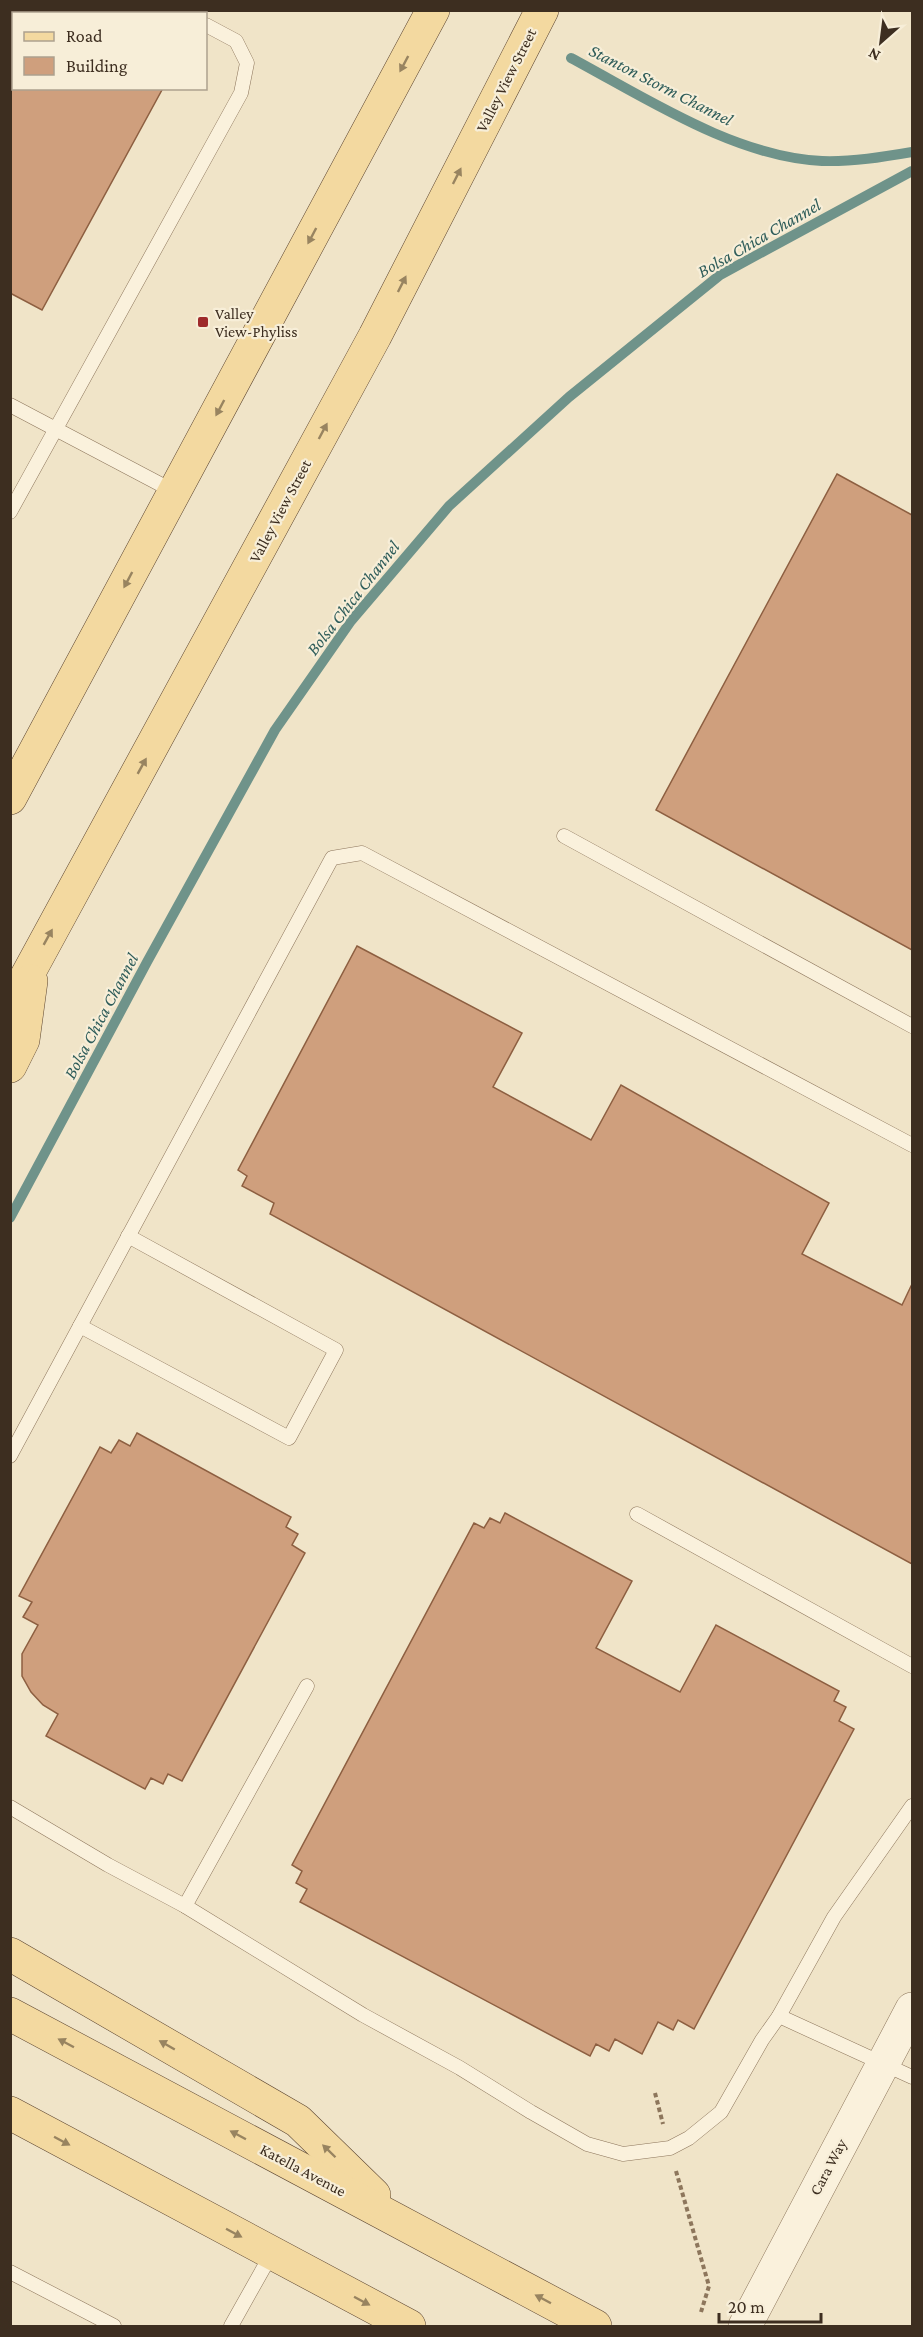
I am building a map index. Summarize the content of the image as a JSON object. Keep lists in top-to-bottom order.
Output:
{
  "streets": {
    "main road": ["Valley View Street", "Katella Avenue"],
    "street": ["Cara Way"]
  },
  "water": ["Stanton Storm Channel", "Bolsa Chica Channel"],
  "places": {
    "transit": ["Valley View-Phyliss"]
  },
  "legend": ["Road", "Building"],
  "scale_bar": "20 m",
  "north": "bottom left"
}
